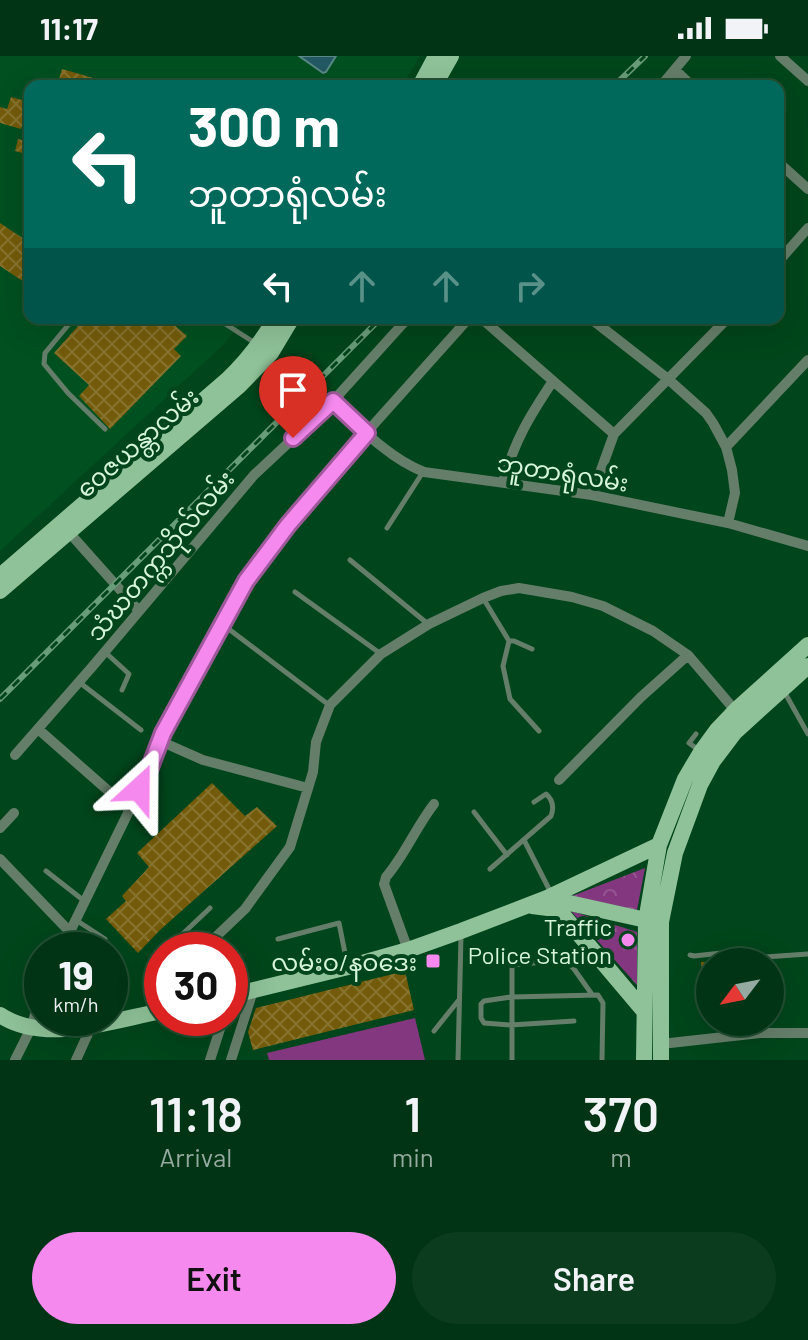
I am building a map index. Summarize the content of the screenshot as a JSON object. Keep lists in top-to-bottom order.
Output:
{
  "streets": {
    "main road": ["ဝေဇယန္တာလမ်း"],
    "street": ["ဘူတာရုံလမ်း", "သံဃတက္ကသိုလ်လမ်း"]
  },
  "crossings": [
    ["ဘူတာရုံလမ်း", "သံဃတက္ကသိုလ်လမ်း"]
  ],
  "places": {
    "other": ["Traffic Police Station"],
    "transit": ["လမ်းဝ/နဝဒေး"]
  },
  "north": "bottom left",
  "page": {
    "status": "11:17",
    "turn": ["300 m", "ဘူတာရုံလမ်း"],
    "speed": "19 km/h",
    "limit": "30",
    "eta": [
      "11:18",
      "Arrival",
      "1",
      "min",
      "370",
      "m"
    ],
    "buttons": ["Exit", "Share"]
  }
}
